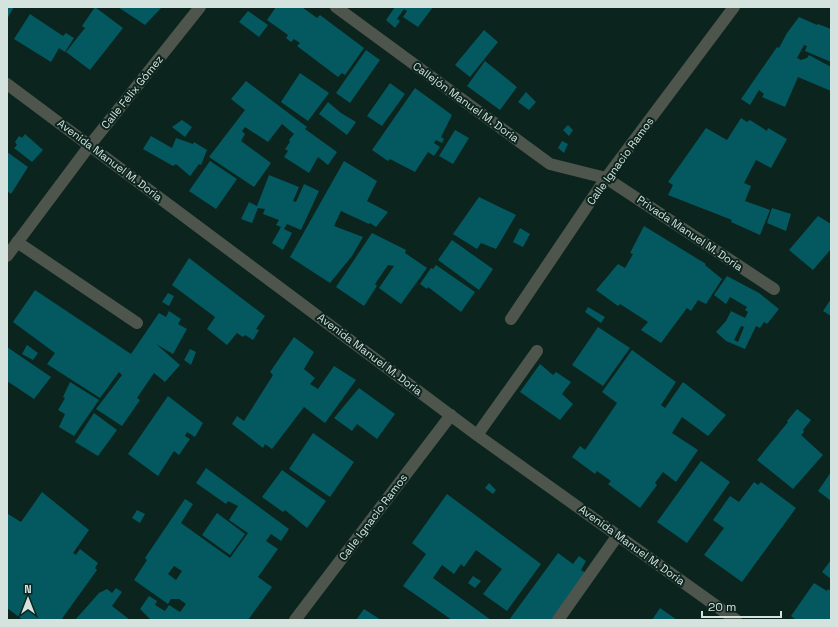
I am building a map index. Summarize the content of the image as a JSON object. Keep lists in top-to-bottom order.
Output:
{
  "streets": {
    "street": [
      "Calle Félix Gómez",
      "Callejón Manuel M. Doria",
      "Avenida Manuel M. Doria",
      "Calle Ignacio Ramos",
      "Privada Manuel M. Doria"
    ]
  },
  "crossings": [
    ["Calle Félix Gómez", "Avenida Manuel M. Doria"],
    ["Callejón Manuel M. Doria", "Calle Ignacio Ramos"],
    ["Callejón Manuel M. Doria", "Privada Manuel M. Doria"],
    ["Avenida Manuel M. Doria", "Calle Ignacio Ramos"],
    ["Calle Ignacio Ramos", "Privada Manuel M. Doria"]
  ],
  "scale_bar": "20 m",
  "north": "top"
}
